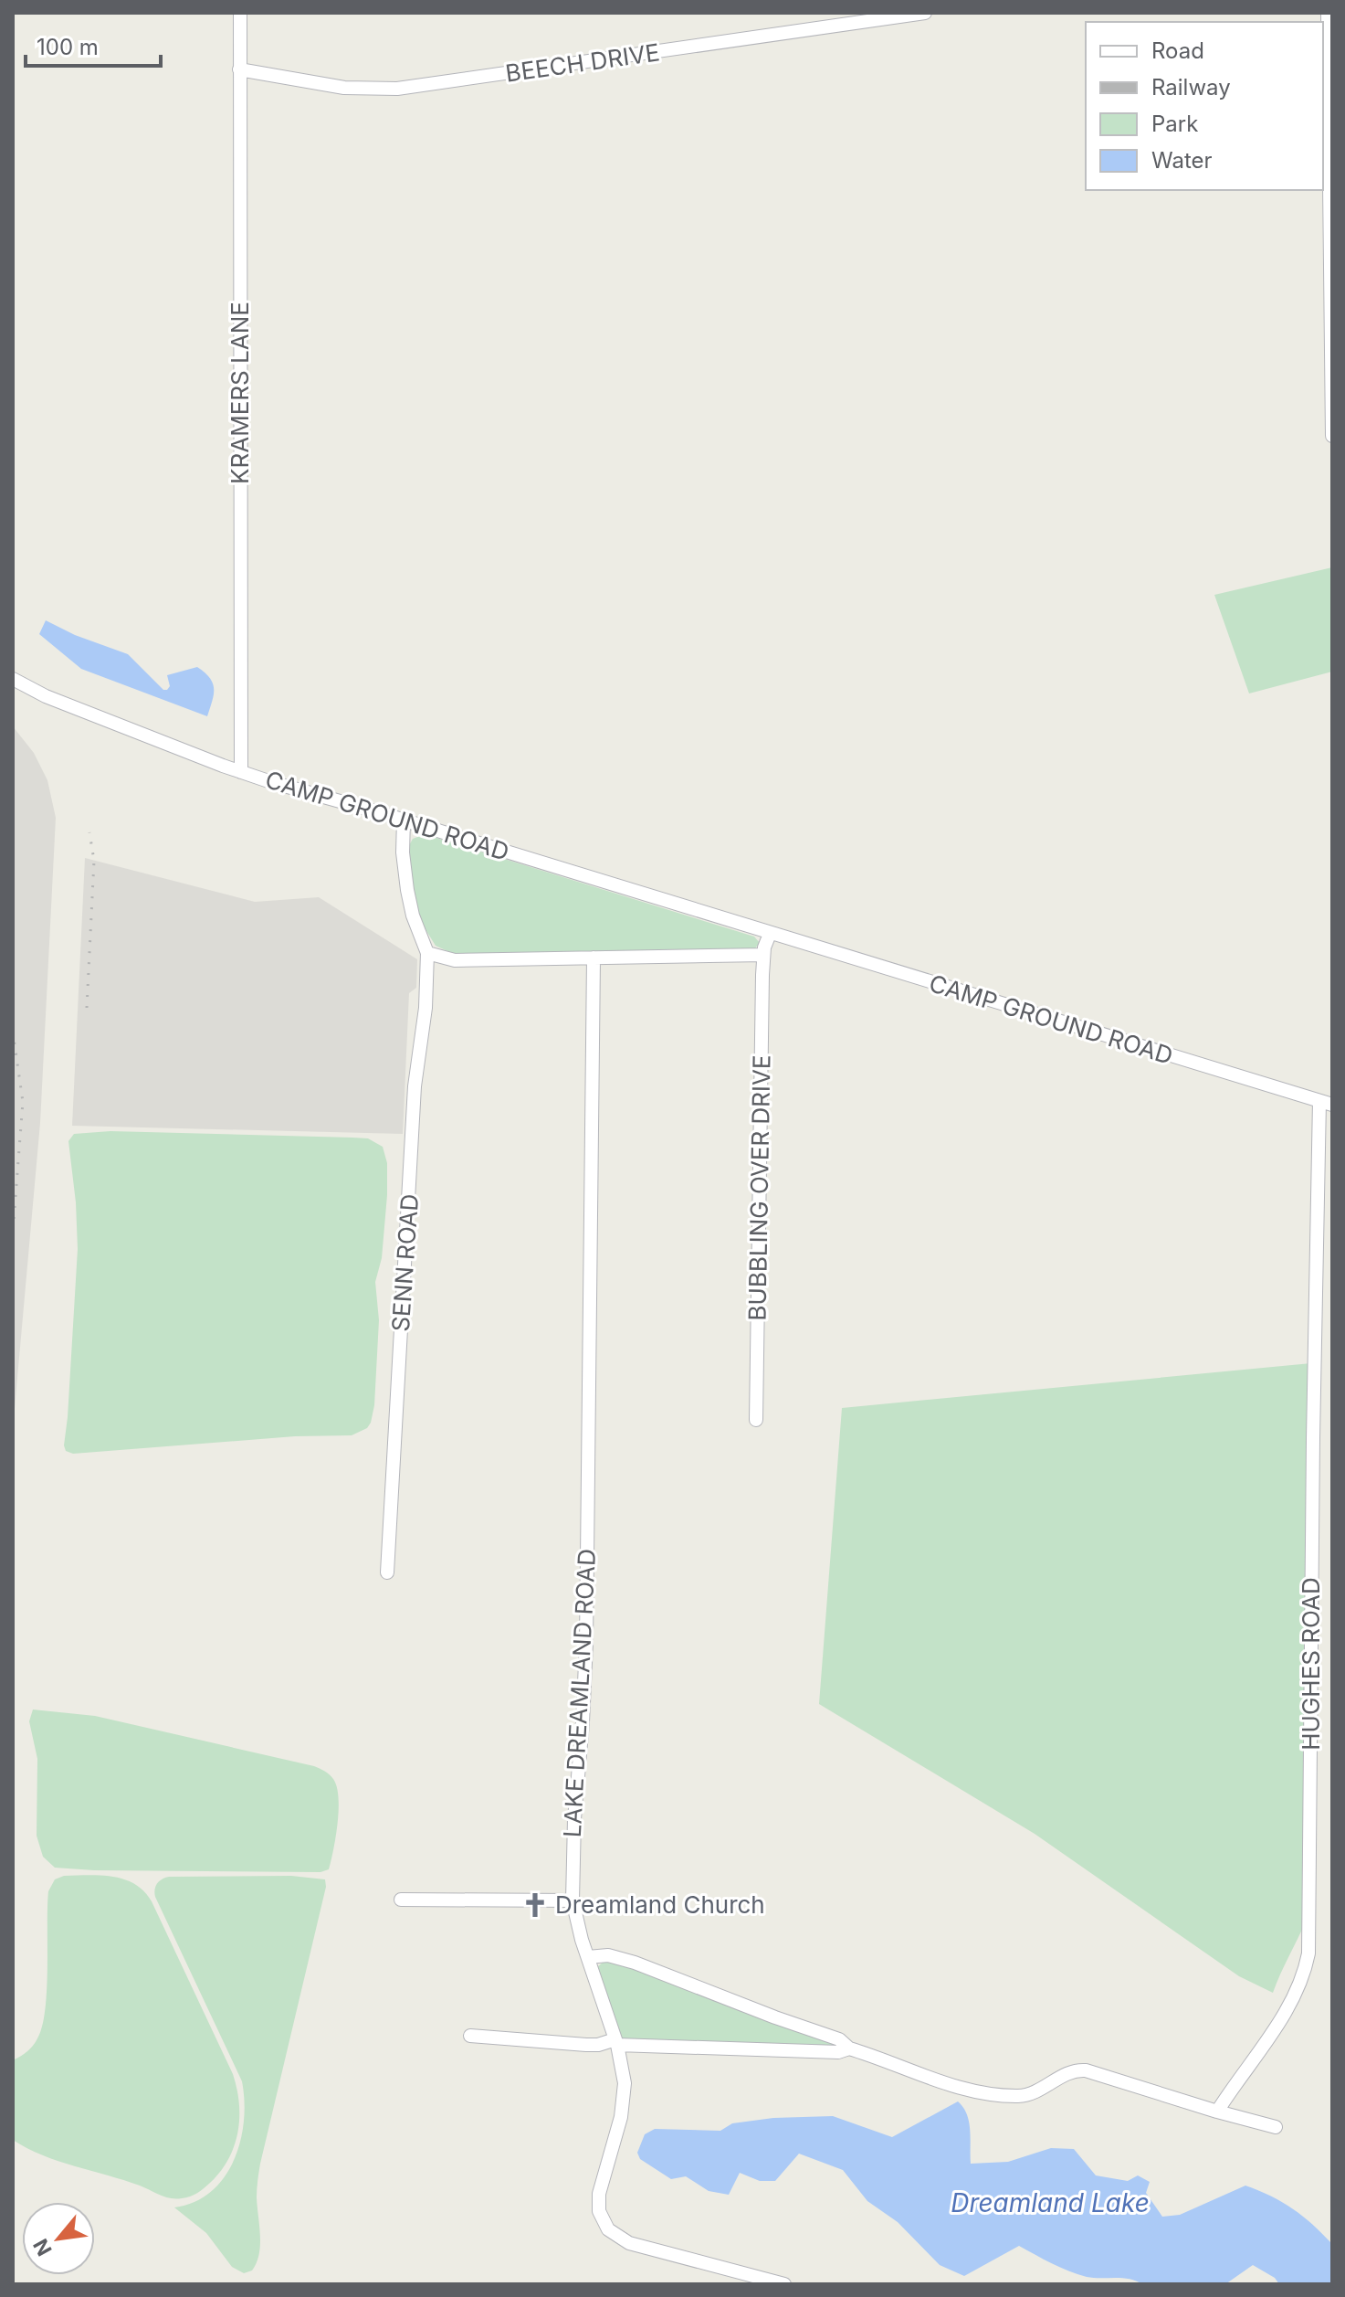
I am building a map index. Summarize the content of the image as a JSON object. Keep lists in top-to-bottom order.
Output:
{
  "streets": {
    "street": [
      "BEECH DRIVE",
      "KRAMERS LANE",
      "CAMP GROUND ROAD",
      "BUBBLING OVER DRIVE",
      "SENN ROAD",
      "HUGHES ROAD",
      "LAKE DREAMLAND ROAD"
    ]
  },
  "crossings": [
    ["BEECH DRIVE", "KRAMERS LANE"],
    ["KRAMERS LANE", "CAMP GROUND ROAD"],
    ["CAMP GROUND ROAD", "HUGHES ROAD"]
  ],
  "water": ["Dreamland Lake"],
  "places": {
    "church": ["Dreamland Church"]
  },
  "legend": [
    "Road",
    "Railway",
    "Park",
    "Water"
  ],
  "scale_bar": "100 m",
  "north": "bottom left"
}
